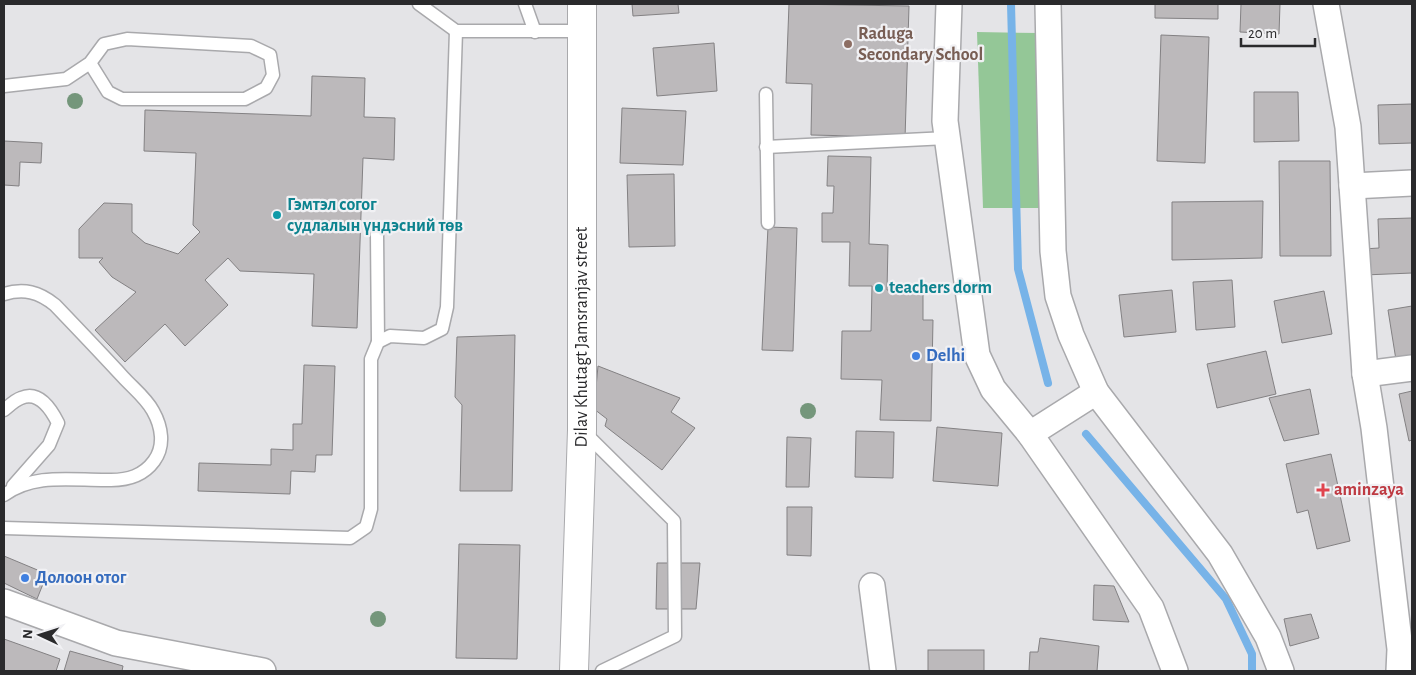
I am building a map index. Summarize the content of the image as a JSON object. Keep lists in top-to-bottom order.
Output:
{
  "streets": {
    "main road": ["Dilav Khutagt Jamsranjav street"]
  },
  "places": {
    "other": [
      "Raduga Secondary School",
      "Гэмтэл согог судлалын үндэсний төв",
      "teachers dorm",
      "Delhi",
      "Долоон отог"
    ],
    "health": ["aminzaya"]
  },
  "scale_bar": "20 m",
  "north": "left"
}
